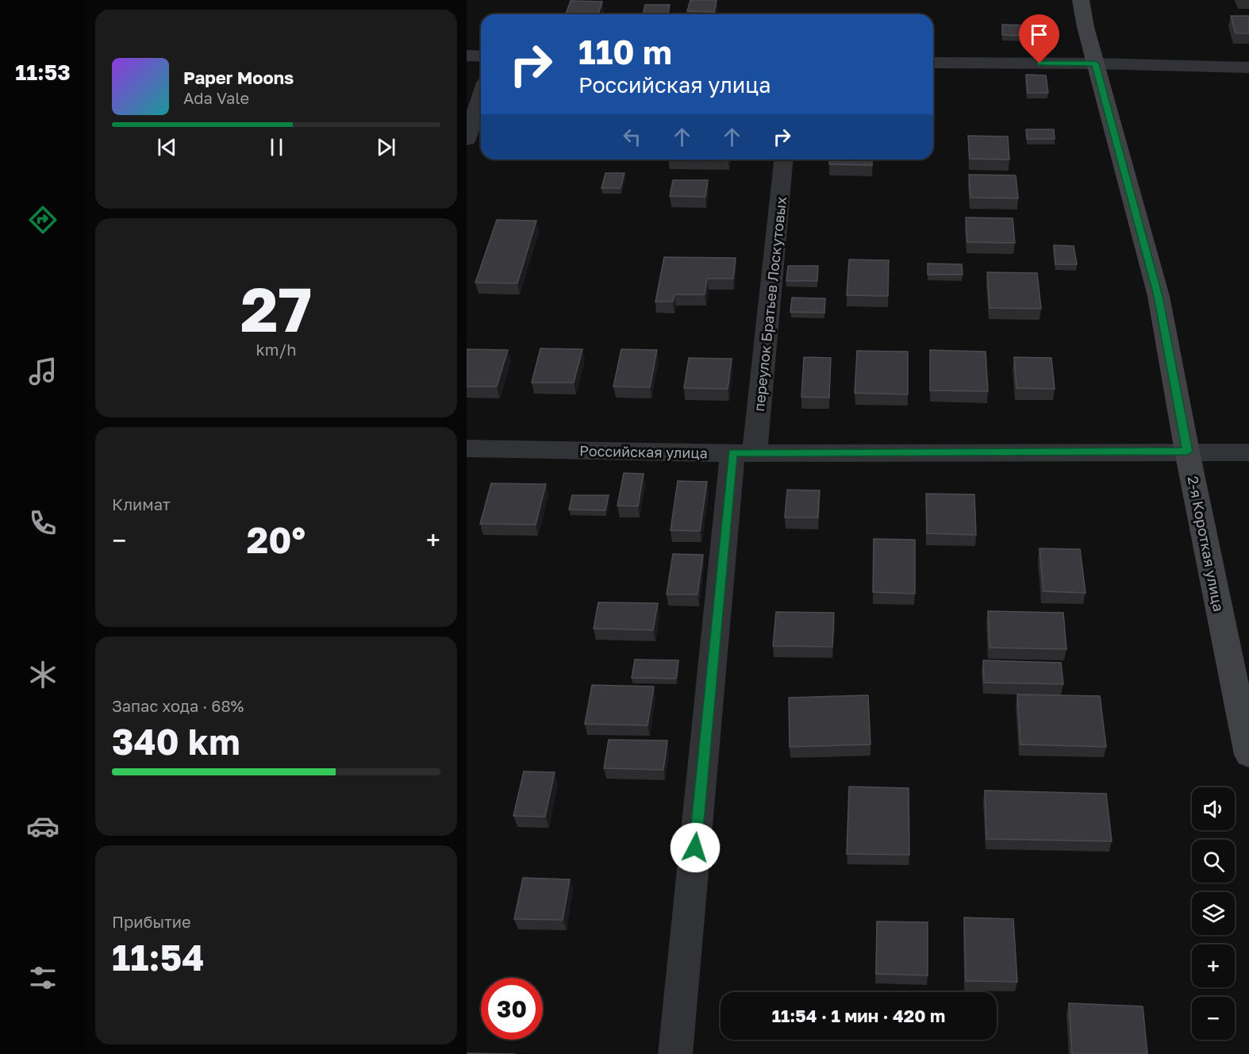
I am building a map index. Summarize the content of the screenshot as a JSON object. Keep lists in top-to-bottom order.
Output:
{
  "streets": {
    "street": ["переулок Братьев Лоскутовых", "Российская улица", "2-я Короткая улица"]
  },
  "crossings": [
    ["переулок Братьев Лоскутовых", "Российская улица"],
    ["Российская улица", "2-я Короткая улица"]
  ],
  "page": {
    "tabs": "11:53",
    "turn": ["110 m", "Российская улица"],
    "song": ["Paper Moons", "Ada Vale"],
    "tile": [
      ["27", "km/h"],
      "Климат",
      ["Запас хода · 68%", "340 km"],
      ["Прибытие", "11:54"]
    ],
    "heat": ["−", "20°", "+"],
    "map_buttons": ["+", "−"],
    "limit": "30",
    "trip": "11:54 · 1 мин · 420 m"
  }
}
